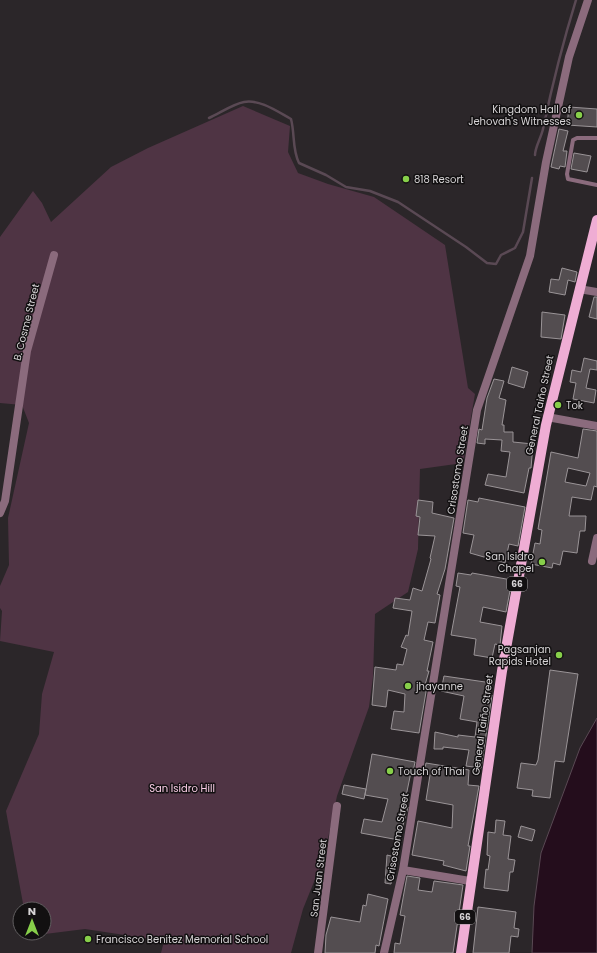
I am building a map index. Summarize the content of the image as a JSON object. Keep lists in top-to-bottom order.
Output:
{
  "streets": {
    "main road": ["General Taiño Street", "66"],
    "street": ["B. Cosme Street", "Crisostomo Street", "San Juan Street"]
  },
  "crossings": [
    ["General Taiño Street", "66"]
  ],
  "parks": ["San Isidro Hill"],
  "places": [
    "Kingdom Hall of Jehovah's Witnesses",
    "818 Resort",
    "Tok",
    "San Isidro Chapel",
    "Pagsanjan Rapids Hotel",
    "jhayanne",
    "Touch of Thai",
    "Francisco Benitez Memorial School"
  ],
  "north": "top"
}
